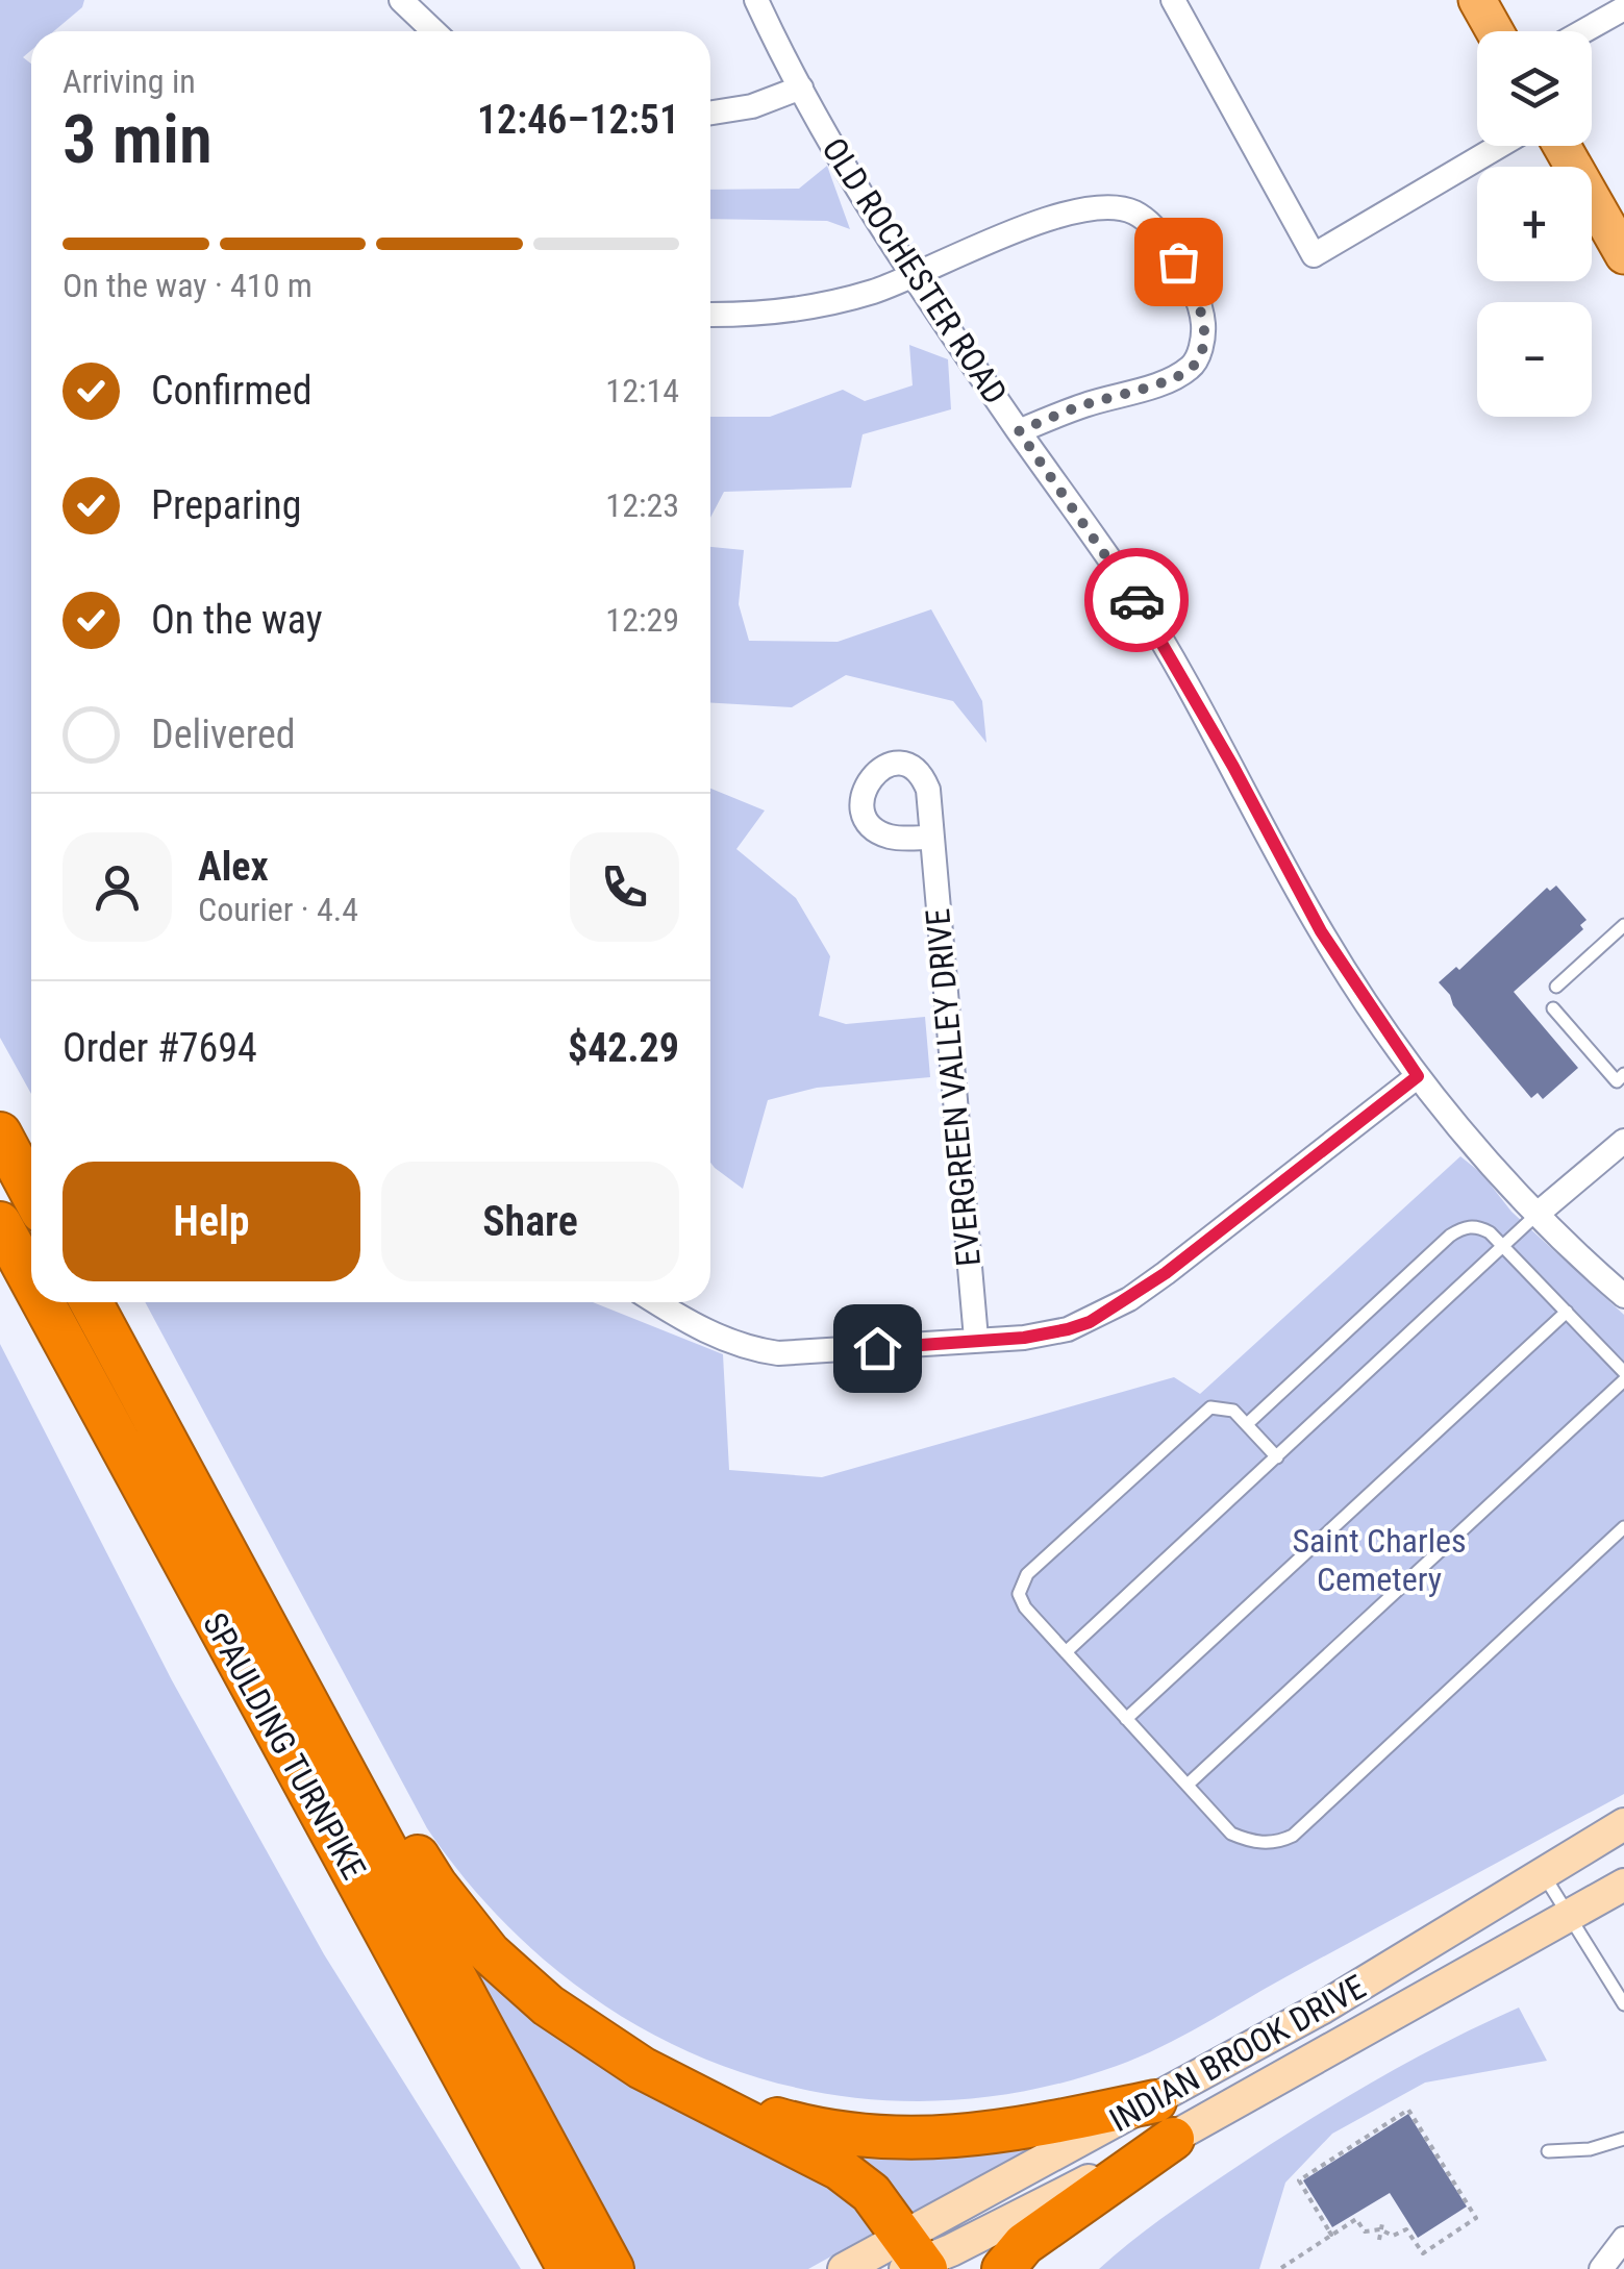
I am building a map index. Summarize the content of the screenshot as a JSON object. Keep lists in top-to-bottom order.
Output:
{
  "streets": {
    "highway": ["SPAULDING TURNPIKE"],
    "main road": ["INDIAN BROOK DRIVE"],
    "street": ["OLD ROCHESTER ROAD", "EVERGREEN VALLEY DRIVE"]
  },
  "parks": ["Saint Charles Cemetery"],
  "page": {
    "map_buttons": ["+", "−"],
    "heading": ["3 min", "Arriving in", "12:46–12:51"],
    "panel": [
      "Alex",
      "Courier · 4.4",
      "Order #7694",
      "$42.29"
    ],
    "bar": "On the way · 410 m",
    "list": [
      ["Confirmed", "12:14"],
      ["Preparing", "12:23"],
      ["On the way", "12:29"],
      "Delivered"
    ],
    "buttons": ["Help", "Share"]
  }
}
